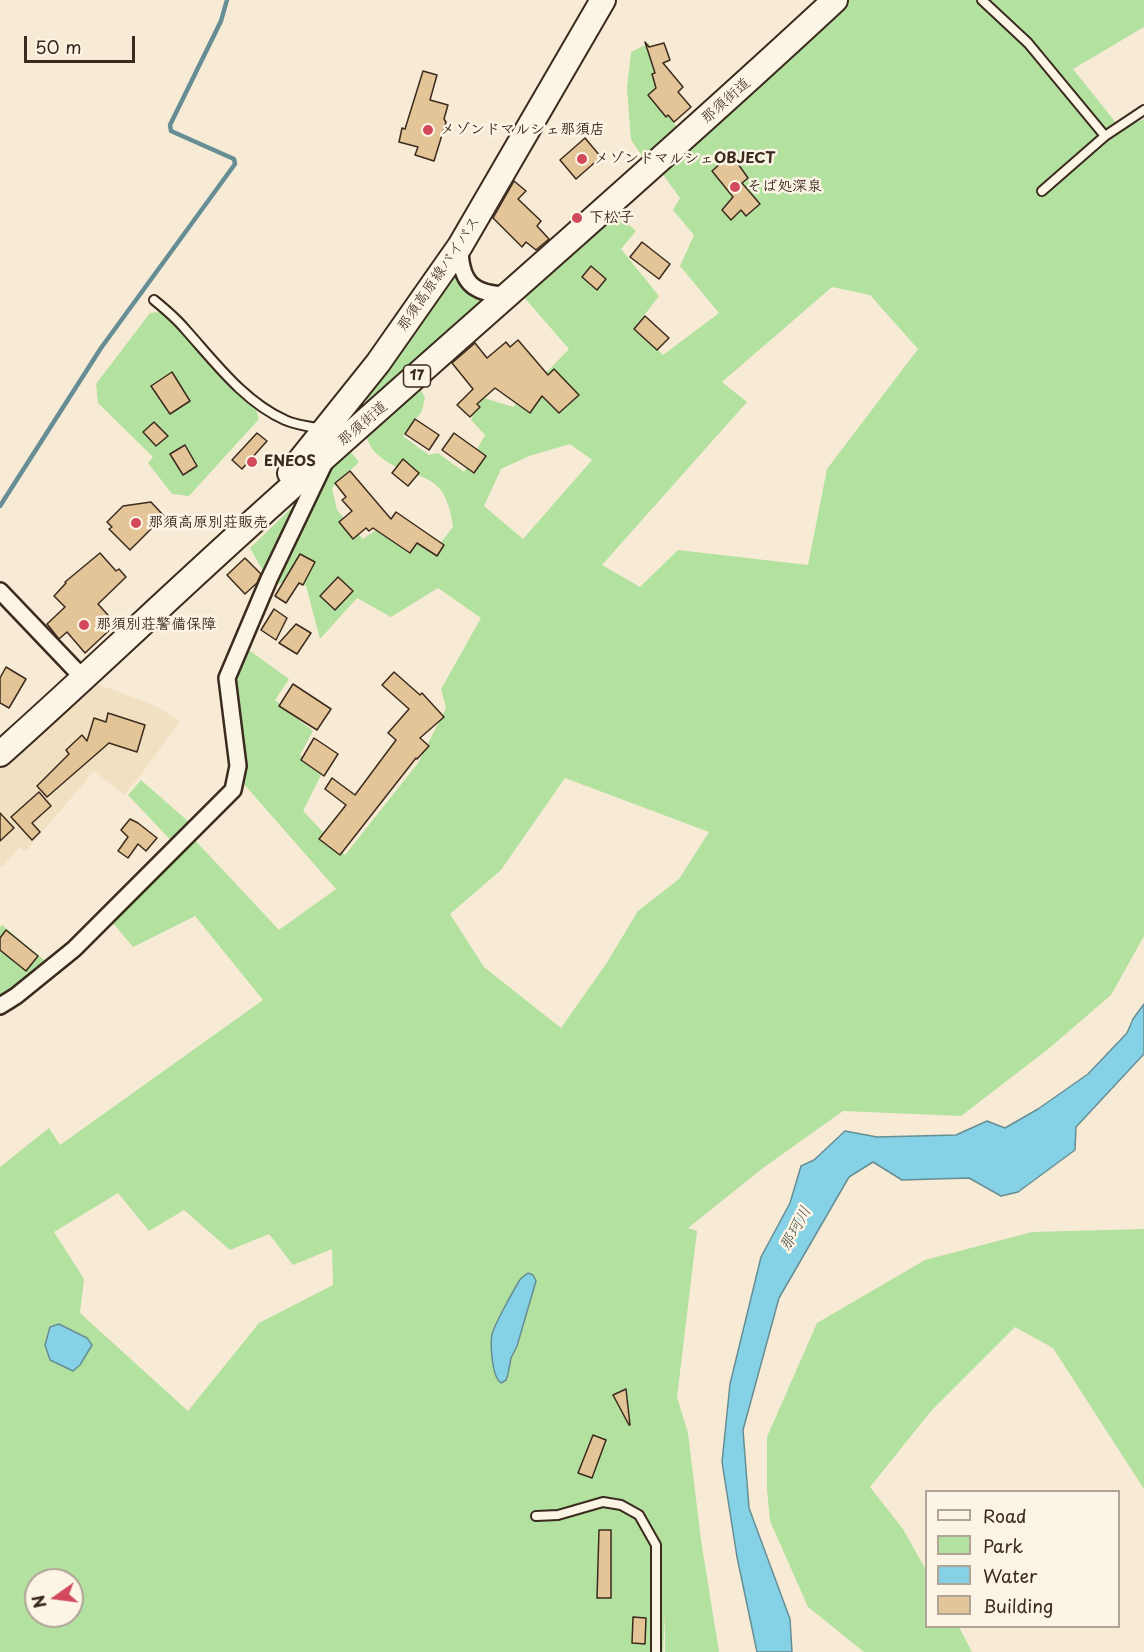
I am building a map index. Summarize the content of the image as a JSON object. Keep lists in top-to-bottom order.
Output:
{
  "streets": {
    "main road": ["那須街道", "那須高原線バイパス", "17"]
  },
  "crossings": [
    ["那須街道", "那須高原線バイパス"]
  ],
  "water": ["那珂川"],
  "places": [
    "メゾンドマルシェ那須店",
    "メゾンドマルシェOBJECT",
    "そば処深泉",
    "下松子",
    "ENEOS",
    "那須高原別荘販売",
    "那須別荘警備保障"
  ],
  "legend": [
    "Road",
    "Park",
    "Water",
    "Building"
  ],
  "scale_bar": "50 m",
  "north": "left"
}
